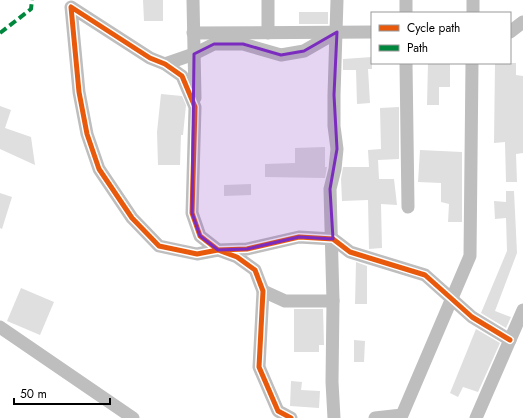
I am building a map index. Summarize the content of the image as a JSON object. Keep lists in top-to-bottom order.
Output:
{
  "legend": ["Cycle path", "Path"],
  "scale_bar": "50 m"
}
